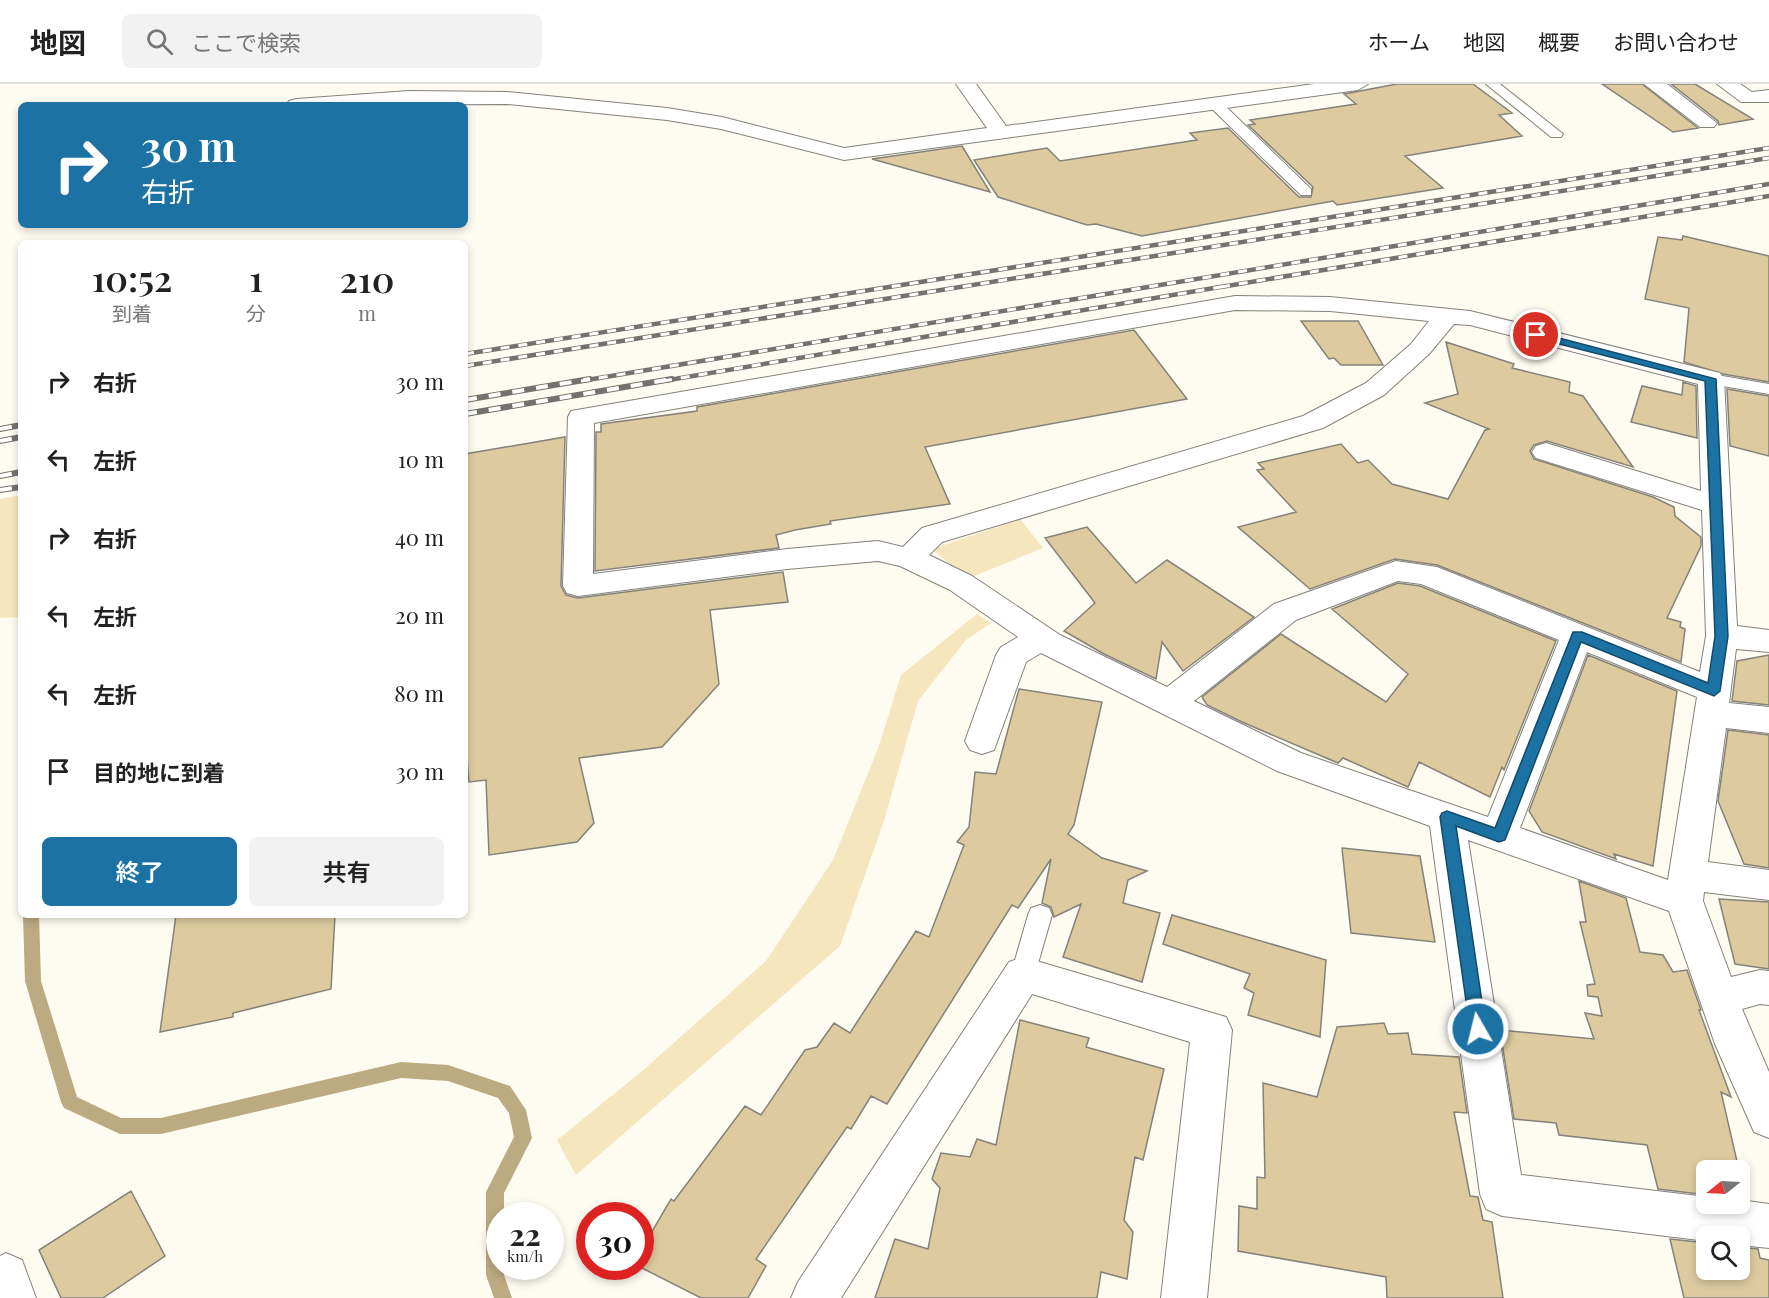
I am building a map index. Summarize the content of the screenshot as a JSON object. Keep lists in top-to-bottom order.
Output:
{
  "north": "left",
  "page": {
    "header": "地図",
    "search": "ここで検索",
    "nav": [
      "ホーム",
      "地図",
      "概要",
      "お問い合わせ"
    ],
    "turn": ["30 m", "右折"],
    "eta": [
      "10:52",
      "到着",
      "1",
      "分",
      "210",
      "m"
    ],
    "list": [
      {
        "name": "右折",
        "value": "30 m"
      },
      {
        "name": "左折",
        "value": "10 m"
      },
      {
        "name": "右折",
        "value": "40 m"
      },
      {
        "name": "左折",
        "value": "20 m"
      },
      {
        "name": "左折",
        "value": "80 m"
      },
      {
        "name": "目的地に到着",
        "value": "30 m"
      }
    ],
    "buttons": ["終了", "共有"],
    "speed": "22 km/h",
    "limit": "30"
  }
}
